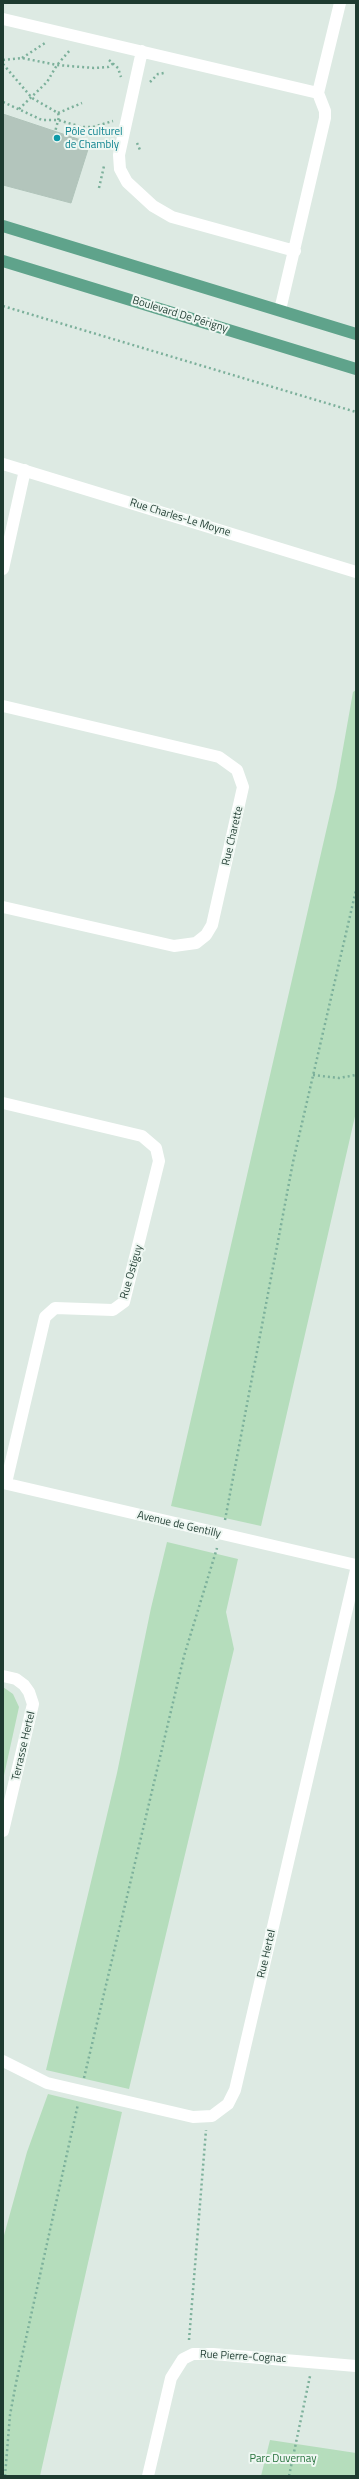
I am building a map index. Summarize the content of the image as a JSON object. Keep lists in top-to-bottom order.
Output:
{
  "streets": {
    "main road": ["Boulevard De Périgny"],
    "street": [
      "Rue Charles-Le Moyne",
      "Rue Charette",
      "Rue Ostiguy",
      "Avenue de Gentilly",
      "Terrasse Hertel",
      "Rue Hertel",
      "Rue Pierre-Cognac"
    ]
  },
  "crossings": [
    ["Rue Ostiguy", "Avenue de Gentilly"]
  ],
  "parks": ["Parc Duvernay"],
  "places": ["Pôle culturel de Chambly"]
}
